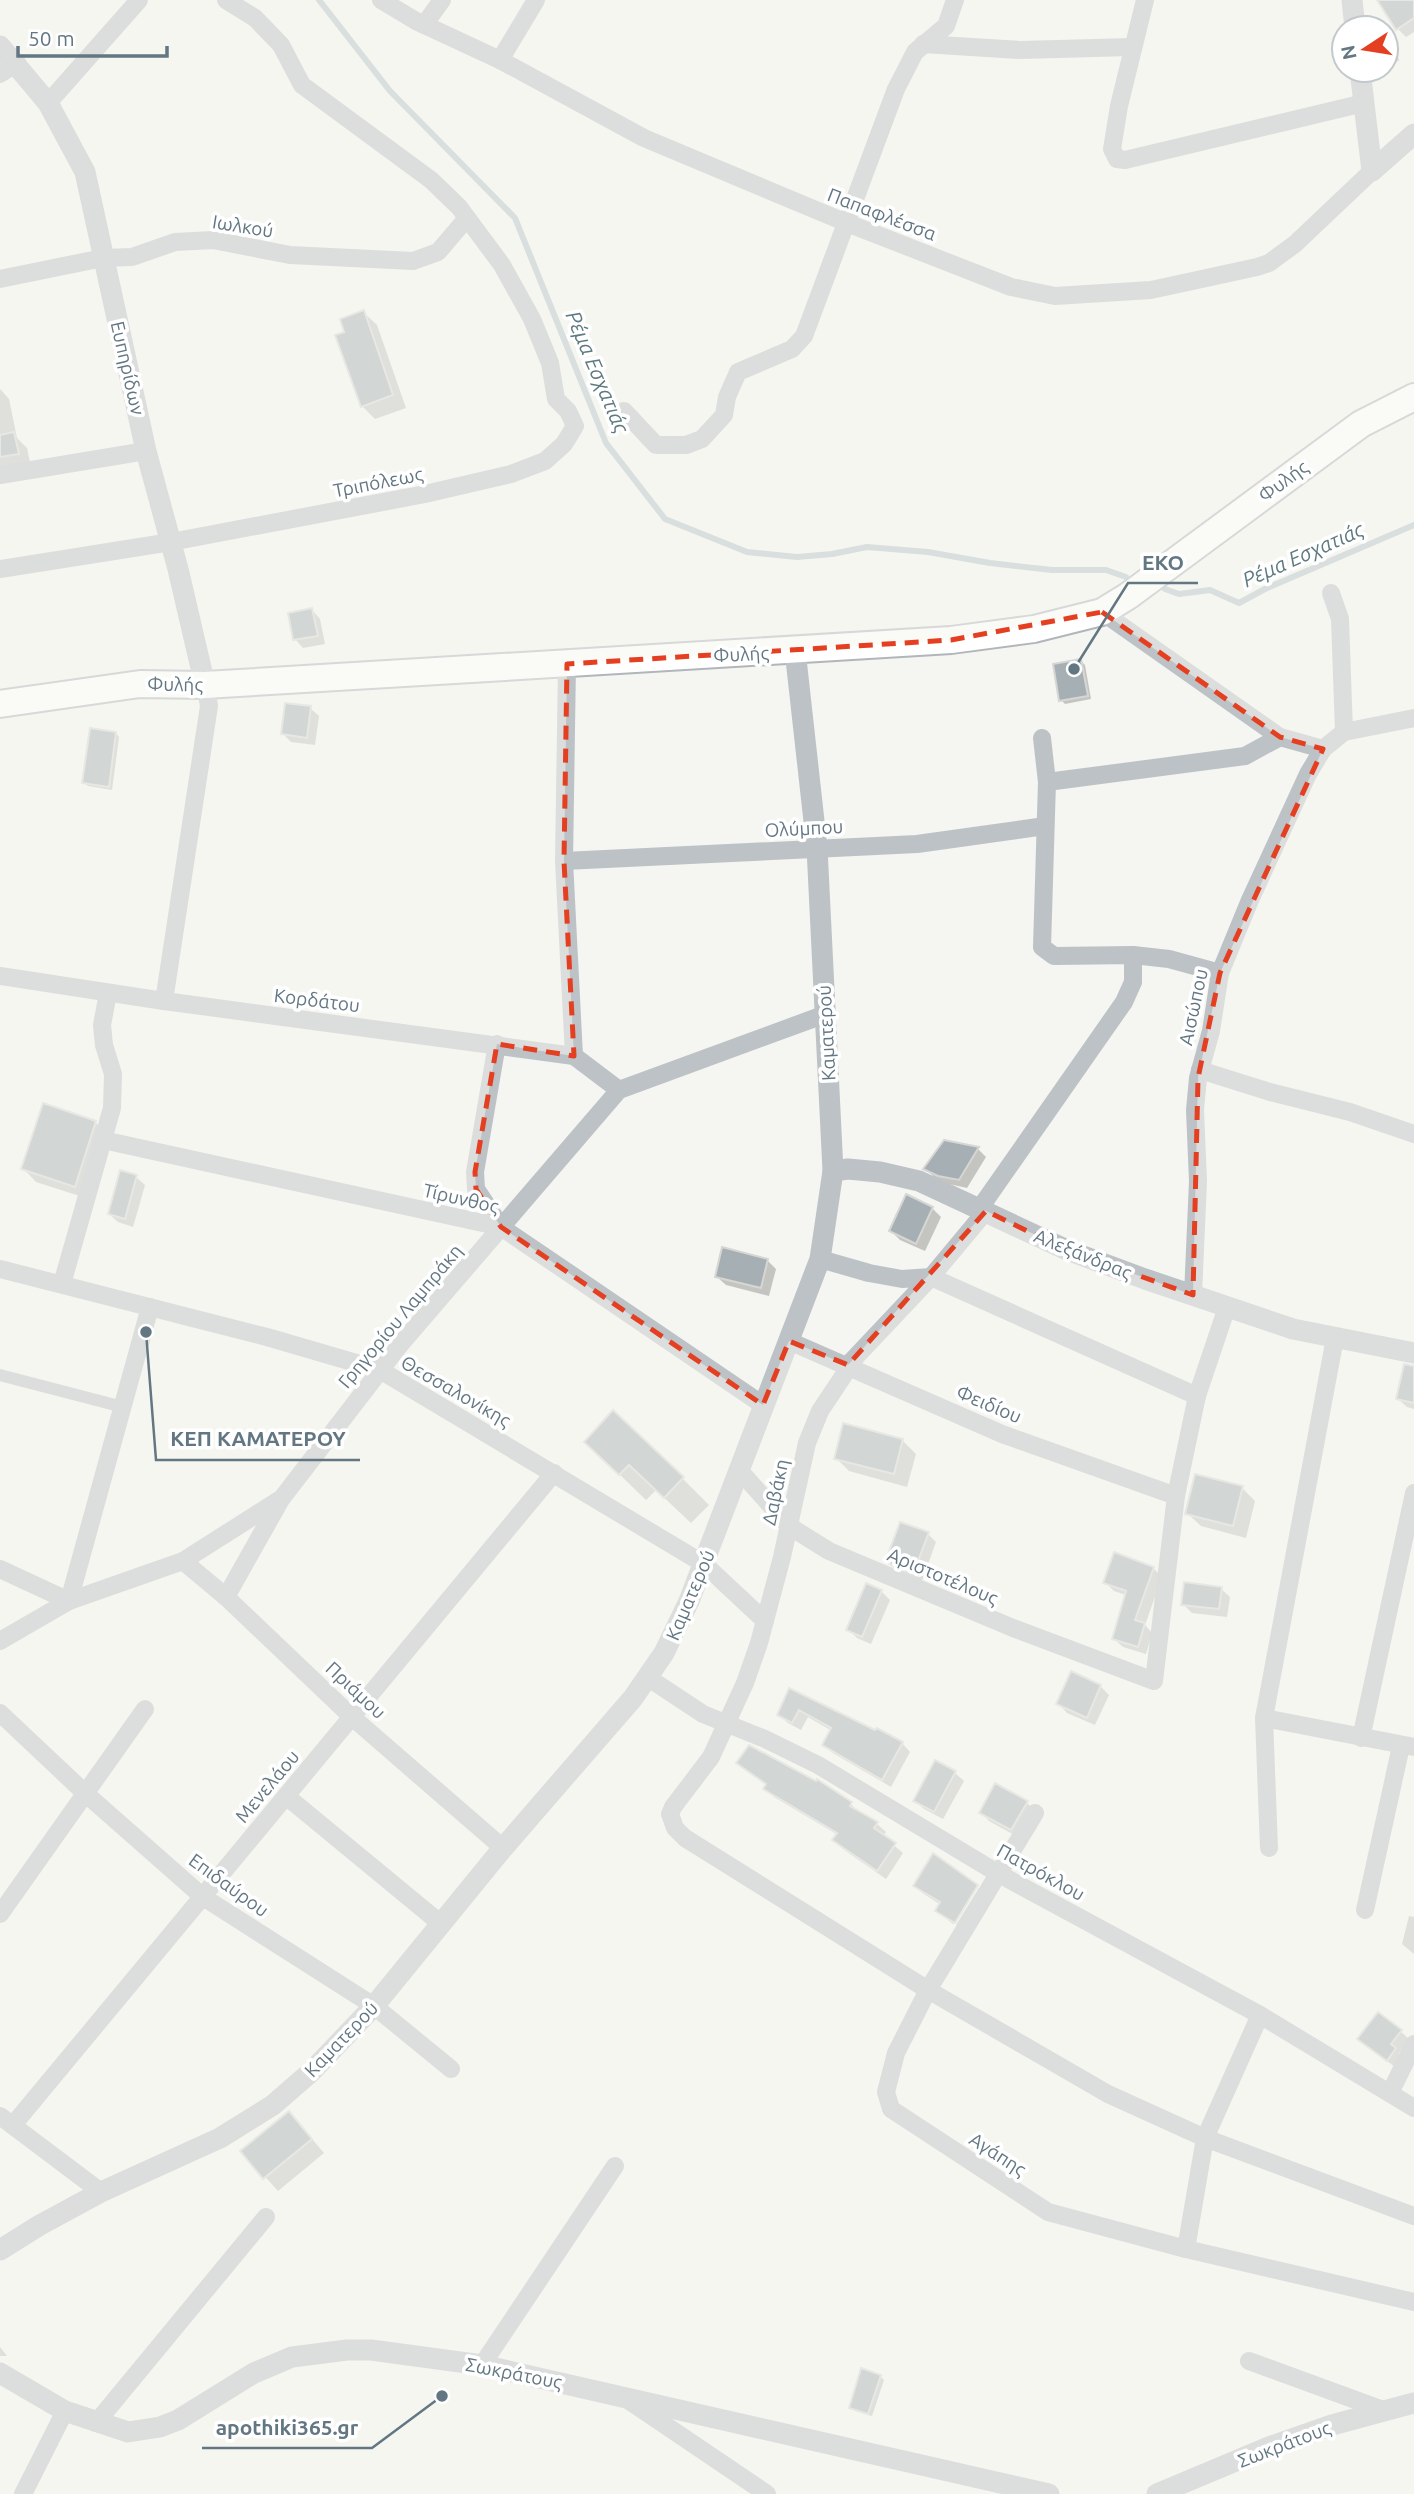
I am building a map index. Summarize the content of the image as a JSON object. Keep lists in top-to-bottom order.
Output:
{
  "streets": {
    "main road": ["Φυλής"],
    "street": [
      "Παπαφλέσσα",
      "Ιωλκού",
      "Ευπηρίδων",
      "Τριπόλεως",
      "Ολύμπου",
      "Κορδάτου",
      "Αισώπου",
      "Καματερού",
      "Τίρυνθος",
      "Αλεξάνδρας",
      "Γρηγορίου Λαμπράκη",
      "Θεσσαλονίκης",
      "Φειδίου",
      "Δαβάκη",
      "Αριστοτέλους",
      "Πριάμου",
      "Μενελάου",
      "Πατρόκλου",
      "Επιδαύρου",
      "Αγάπης",
      "Σωκράτους"
    ]
  },
  "crossings": [
    ["Ιωλκού", "Ευπηρίδων"],
    ["Ιωλκού", "Τριπόλεως"],
    ["Ευπηρίδων", "Φυλής"],
    ["Ευπηρίδων", "Τριπόλεως"],
    ["Φυλής", "Καματερού"],
    ["Ολύμπου", "Καματερού"],
    ["Κορδάτου", "Γρηγορίου Λαμπράκη"],
    ["Αισώπου", "Αλεξάνδρας"],
    ["Καματερού", "Τίρυνθος"],
    ["Καματερού", "Αλεξάνδρας"],
    ["Καματερού", "Γρηγορίου Λαμπράκη"],
    ["Καματερού", "Θεσσαλονίκης"],
    ["Καματερού", "Φειδίου"],
    ["Καματερού", "Αριστοτέλους"],
    ["Καματερού", "Πριάμου"],
    ["Καματερού", "Πατρόκλου"],
    ["Καματερού", "Επιδαύρου"],
    ["Τίρυνθος", "Γρηγορίου Λαμπράκη"],
    ["Αλεξάνδρας", "Δαβάκη"],
    ["Γρηγορίου Λαμπράκη", "Θεσσαλονίκης"],
    ["Γρηγορίου Λαμπράκη", "Πριάμου"],
    ["Θεσσαλονίκης", "Δαβάκη"],
    ["Θεσσαλονίκης", "Μενελάου"],
    ["Φειδίου", "Δαβάκη"],
    ["Φειδίου", "Αριστοτέλους"],
    ["Δαβάκη", "Αριστοτέλους"],
    ["Δαβάκη", "Πατρόκλου"],
    ["Δαβάκη", "Αγάπης"],
    ["Πριάμου", "Μενελάου"],
    ["Μενελάου", "Επιδαύρου"],
    ["Πατρόκλου", "Αγάπης"]
  ],
  "water": ["Ρέμα Εσχατιάς"],
  "places": ["EKO", "ΚΕΠ ΚΑΜΑΤΕΡΟΥ", "apothiki365.gr"],
  "scale_bar": "50 m",
  "north": "left"
}
